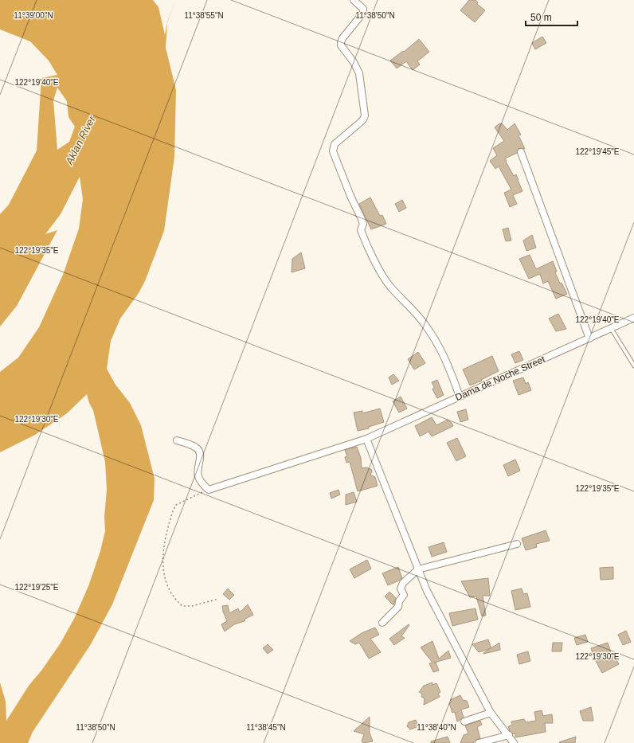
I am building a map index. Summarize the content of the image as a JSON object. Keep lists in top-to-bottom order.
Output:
{
  "streets": {
    "street": ["Dama de Noche Street"]
  },
  "water": ["Aklan River"],
  "scale_bar": "50 m",
  "coordinates": [
    "11°39'00\"N",
    "11°38'50\"N",
    "11°38'55\"N",
    "122°19'40\"E",
    "122°19'45\"E",
    "122°19'35\"E",
    "122°19'30\"E",
    "122°19'25\"E",
    "11°38'45\"N",
    "11°38'40\"N"
  ]
}
